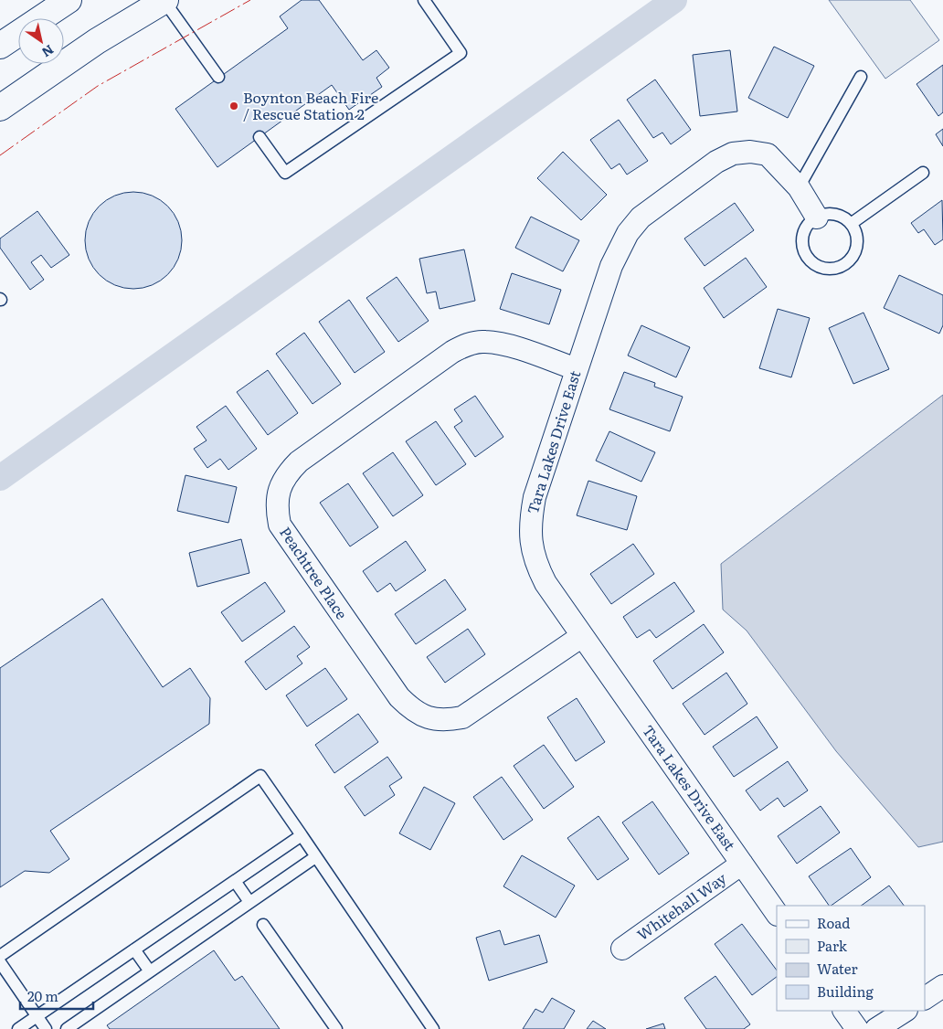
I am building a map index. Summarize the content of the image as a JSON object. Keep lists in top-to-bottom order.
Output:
{
  "streets": {
    "street": ["Tara Lakes Drive East", "Peachtree Place", "Whitehall Way"]
  },
  "crossings": [
    ["Tara Lakes Drive East", "Peachtree Place"],
    ["Tara Lakes Drive East", "Whitehall Way"]
  ],
  "places": ["Boynton Beach Fire / Rescue Station 2"],
  "legend": [
    "Road",
    "Park",
    "Water",
    "Building"
  ],
  "scale_bar": "20 m",
  "north": "bottom right"
}
